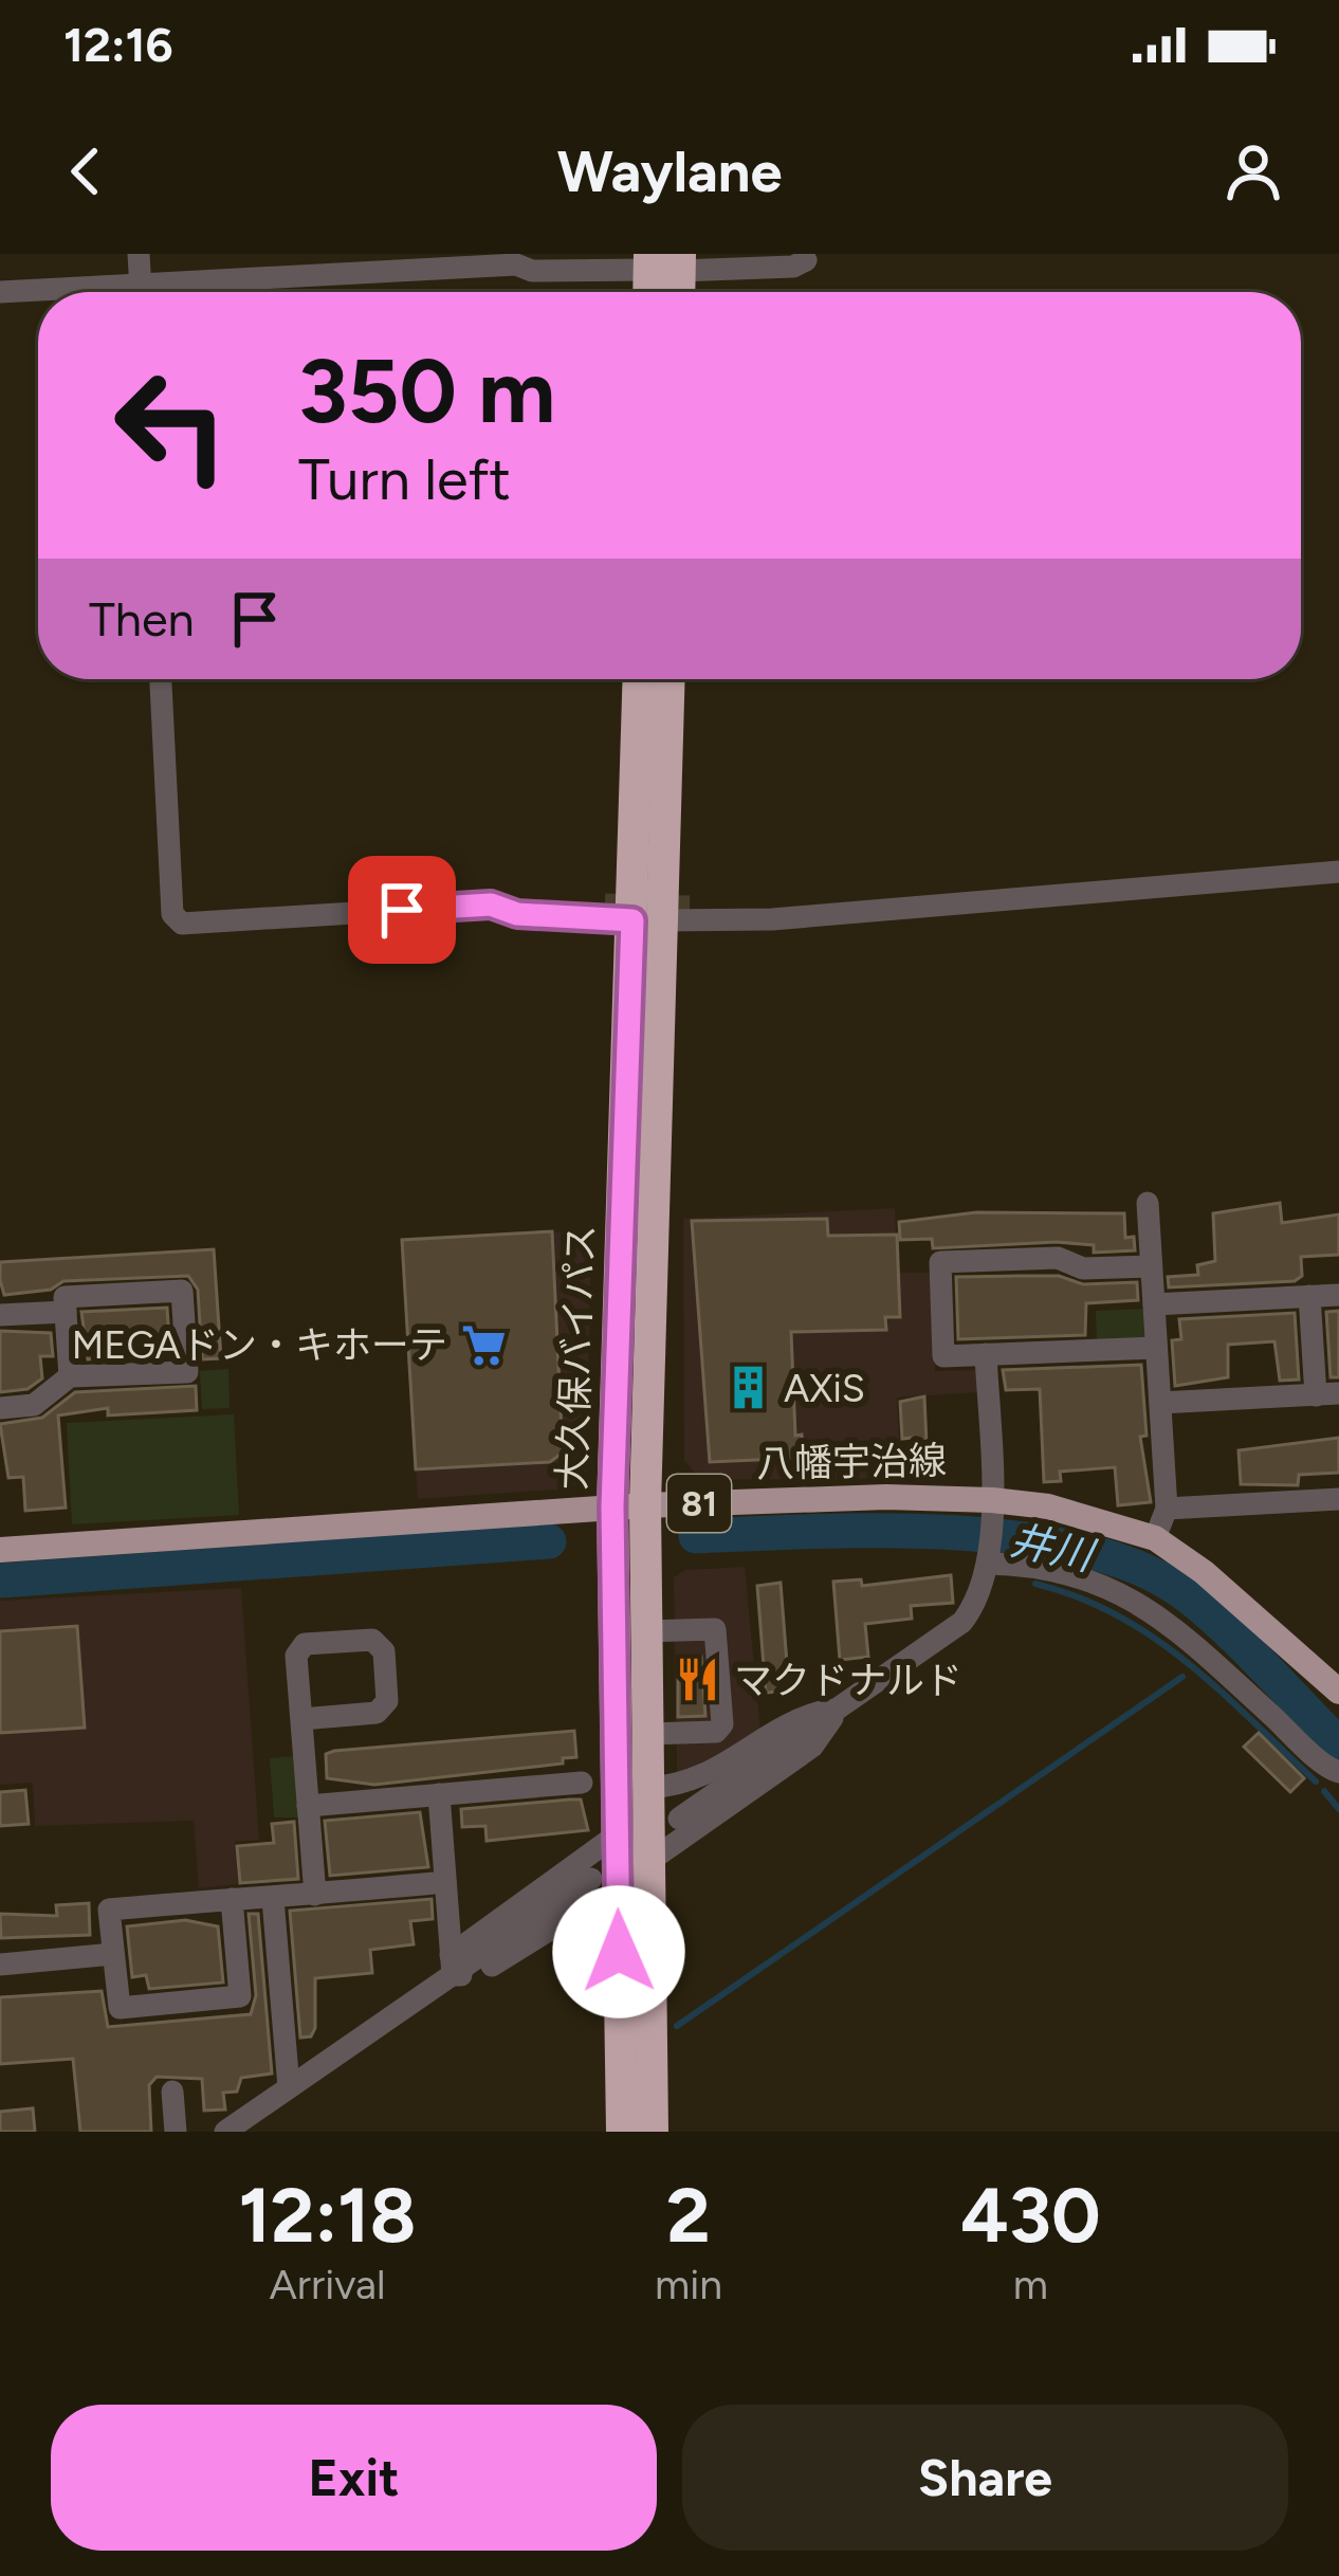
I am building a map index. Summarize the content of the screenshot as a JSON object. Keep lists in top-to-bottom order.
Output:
{
  "streets": {
    "highway": ["大久保バイパス"],
    "main road": ["八幡宇治線", "81"]
  },
  "crossings": [
    ["大久保バイパス", "八幡宇治線"]
  ],
  "water": ["井川"],
  "places": {
    "supermarket": ["MEGAドン・キホーテ"],
    "building": ["AXiS"],
    "restaurant": ["マクドナルド"]
  },
  "page": {
    "status": "12:16",
    "header": "Waylane",
    "turn": ["350 m", "Turn left"],
    "then": "Then",
    "eta": [
      "12:18",
      "Arrival",
      "2",
      "min",
      "430",
      "m"
    ],
    "buttons": ["Exit", "Share"]
  }
}
